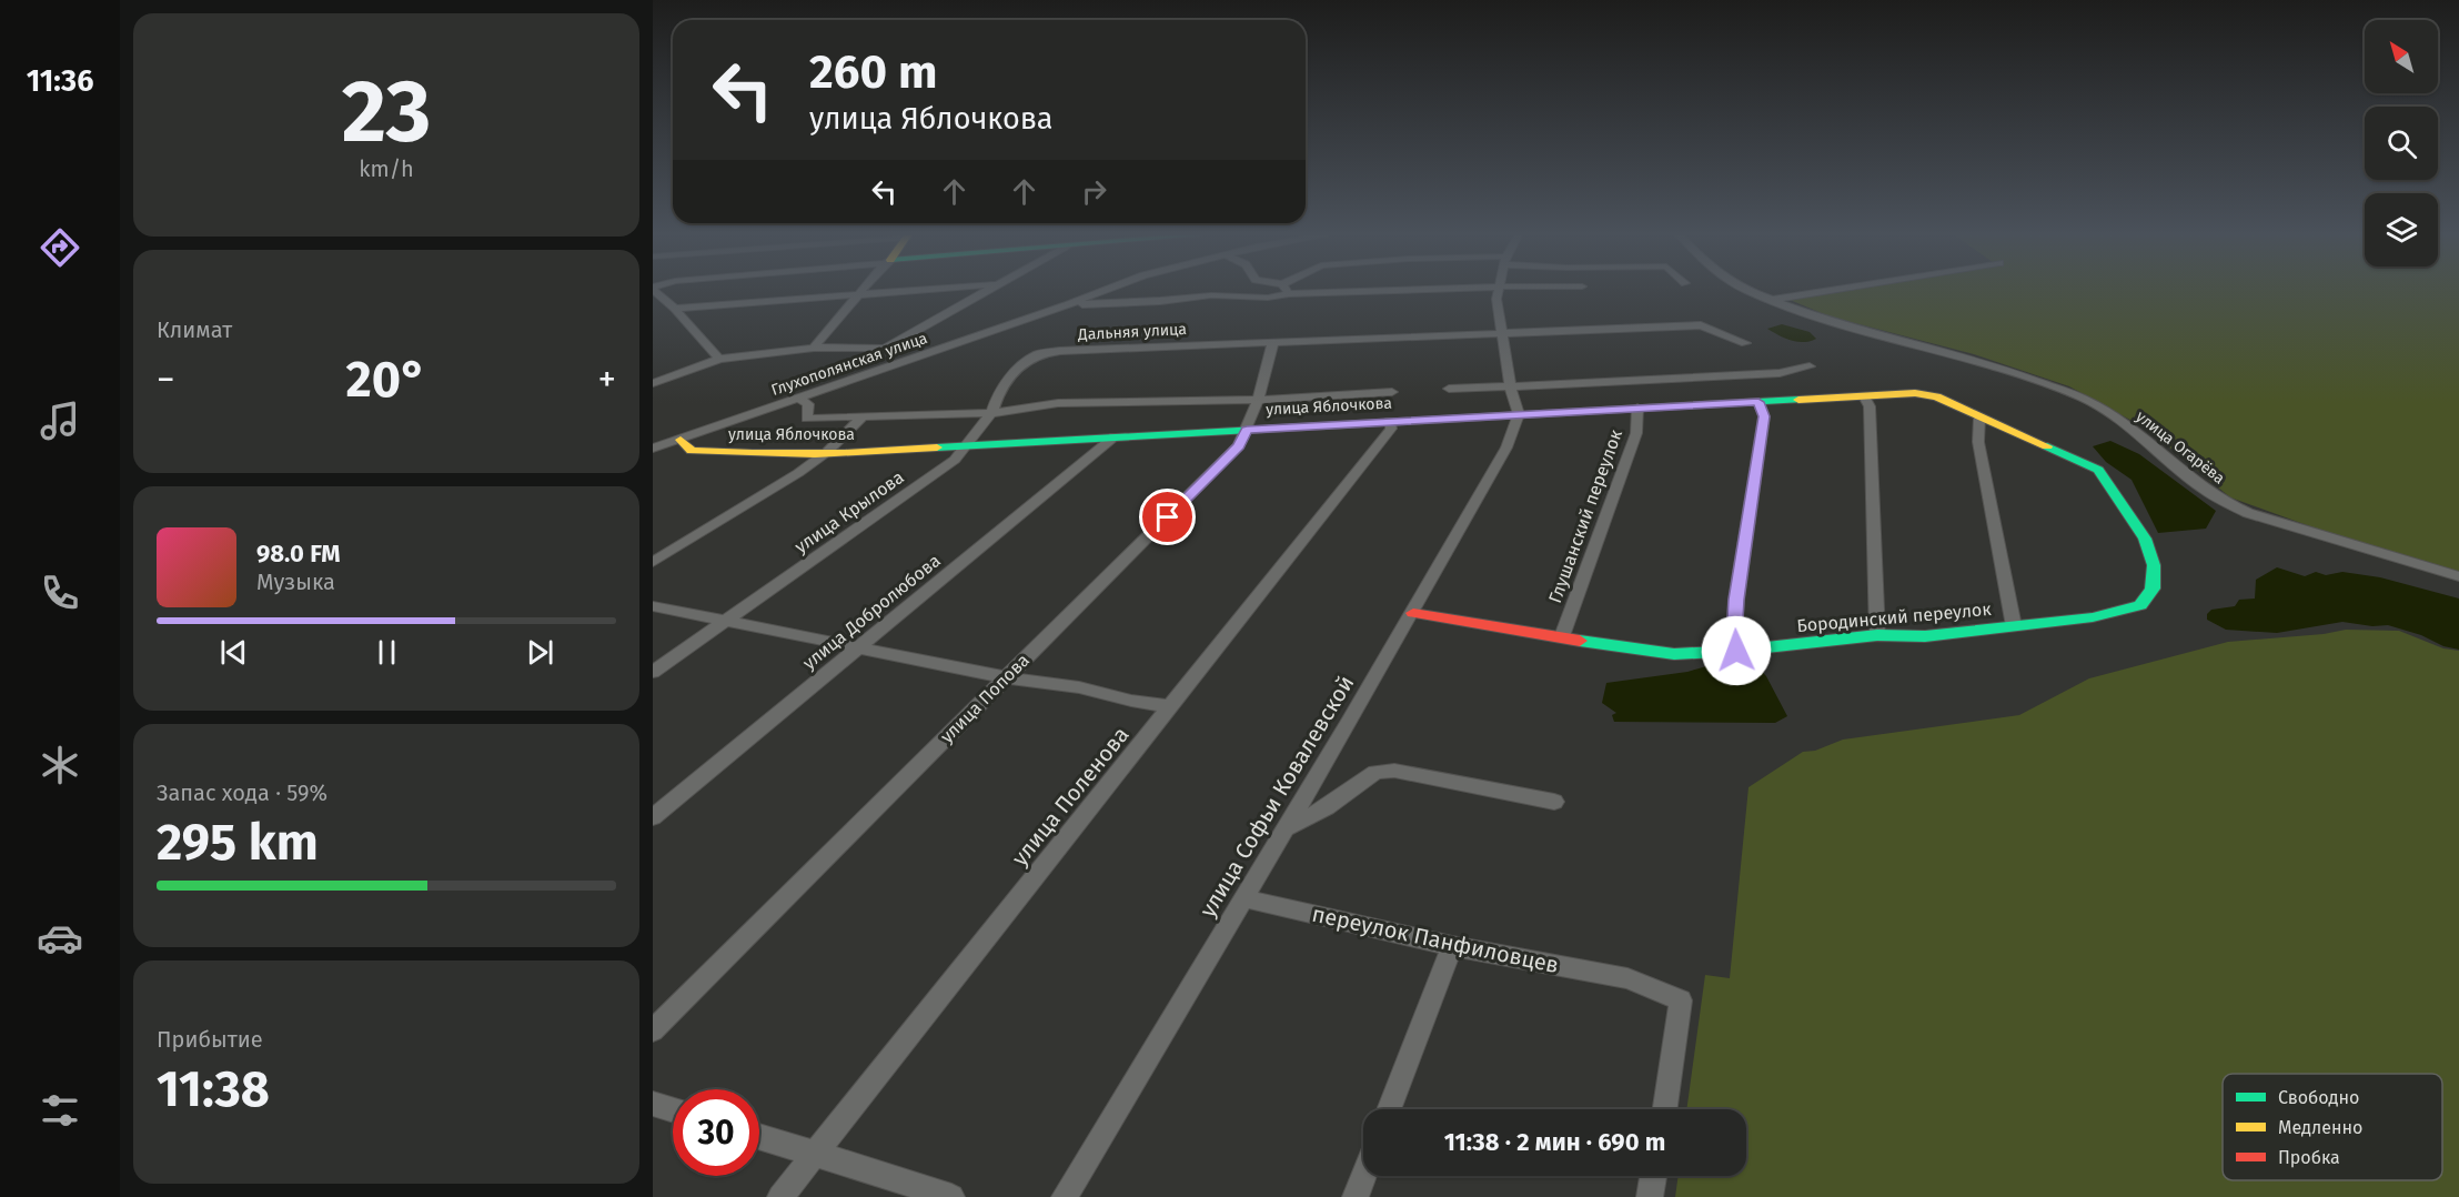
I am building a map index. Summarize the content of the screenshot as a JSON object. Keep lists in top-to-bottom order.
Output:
{
  "streets": {
    "street": [
      "Дальняя улица",
      "Глухополянская улица",
      "улица Яблочкова",
      "улица Огарёва",
      "улица Крылова",
      "Глушанский переулок",
      "улица Добролюбова",
      "Бородинский переулок",
      "улица Попова",
      "улица Поленова",
      "улица Софьи Ковалевской",
      "переулок Панфиловцев"
    ]
  },
  "crossings": [
    ["Дальняя улица", "улица Крылова"],
    ["Дальняя улица", "улица Попова"],
    ["Глухополянская улица", "улица Яблочкова"],
    ["улица Яблочкова", "улица Крылова"],
    ["улица Яблочкова", "Глушанский переулок"],
    ["улица Яблочкова", "улица Добролюбова"],
    ["улица Яблочкова", "Бородинский переулок"],
    ["улица Яблочкова", "улица Попова"],
    ["улица Яблочкова", "улица Поленова"],
    ["улица Яблочкова", "улица Софьи Ковалевской"],
    ["Глушанский переулок", "Бородинский переулок"],
    ["Бородинский переулок", "улица Софьи Ковалевской"],
    ["улица Софьи Ковалевской", "переулок Панфиловцев"]
  ],
  "legend": ["Свободно", "Медленно", "Пробка"],
  "north": "top left",
  "page": {
    "tabs": "11:36",
    "tile": [
      ["23", "km/h"],
      "Климат",
      ["Запас хода · 59%", "295 km"],
      ["Прибытие", "11:38"]
    ],
    "turn": ["260 m", "улица Яблочкова"],
    "heat": ["−", "20°", "+"],
    "song": ["98.0 FM", "Музыка"],
    "limit": "30",
    "trip": "11:38 · 2 мин · 690 m"
  }
}
